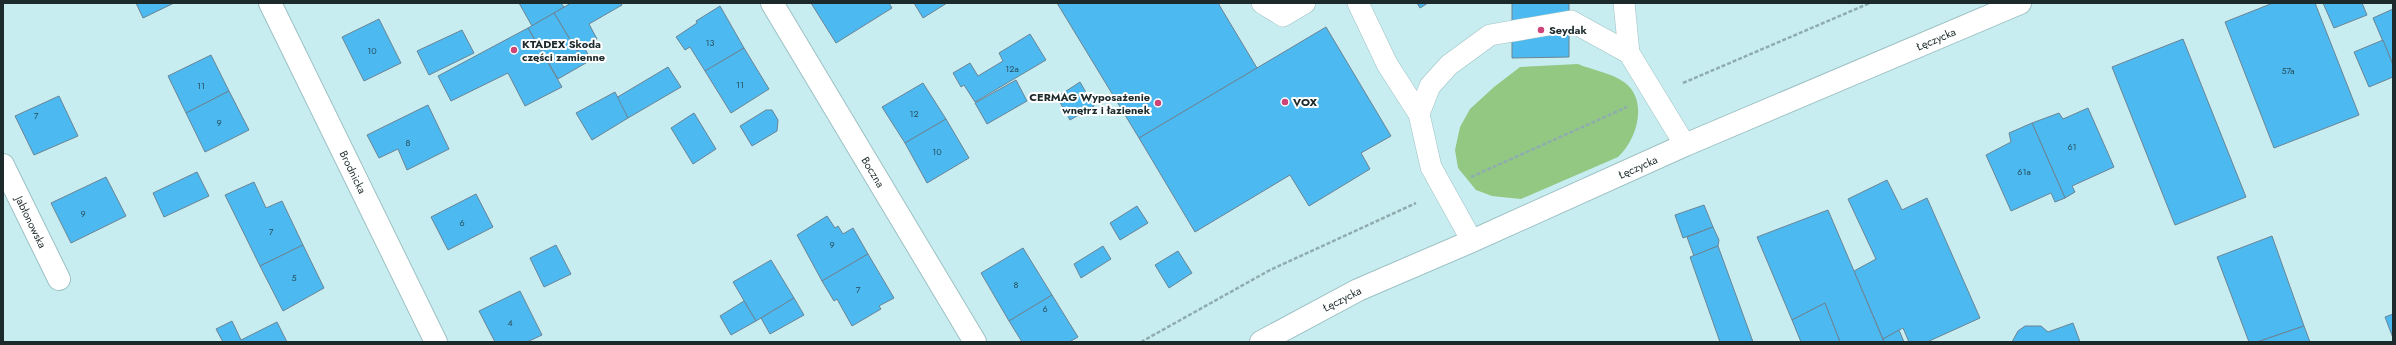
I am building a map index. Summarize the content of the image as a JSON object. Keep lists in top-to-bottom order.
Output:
{
  "streets": {
    "street": [
      "Łęczycka",
      "Brodnicka",
      "Boczna",
      "Jabłonowska"
    ]
  },
  "places": [
    "Seydak",
    "KTADEX Skoda części zamienne",
    "VOX",
    "CERMAG Wyposażenie wnętrz i łazienek"
  ],
  "house_numbers": [
    "13",
    "10",
    "12a",
    "57a",
    "11",
    "11",
    "12",
    "7",
    "9",
    "8",
    "61",
    "10",
    "61a",
    "9",
    "6",
    "7",
    "9",
    "5",
    "8",
    "7",
    "6",
    "4"
  ]
}
